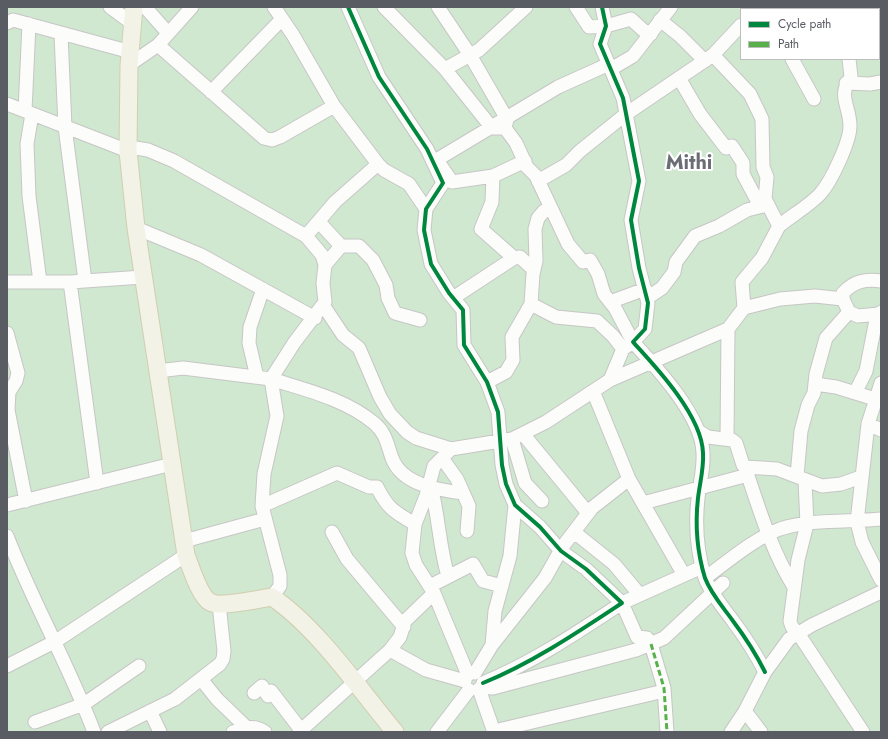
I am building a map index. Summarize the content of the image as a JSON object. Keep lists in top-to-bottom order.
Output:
{
  "districts": ["Mithi"],
  "legend": ["Cycle path", "Path"]
}
